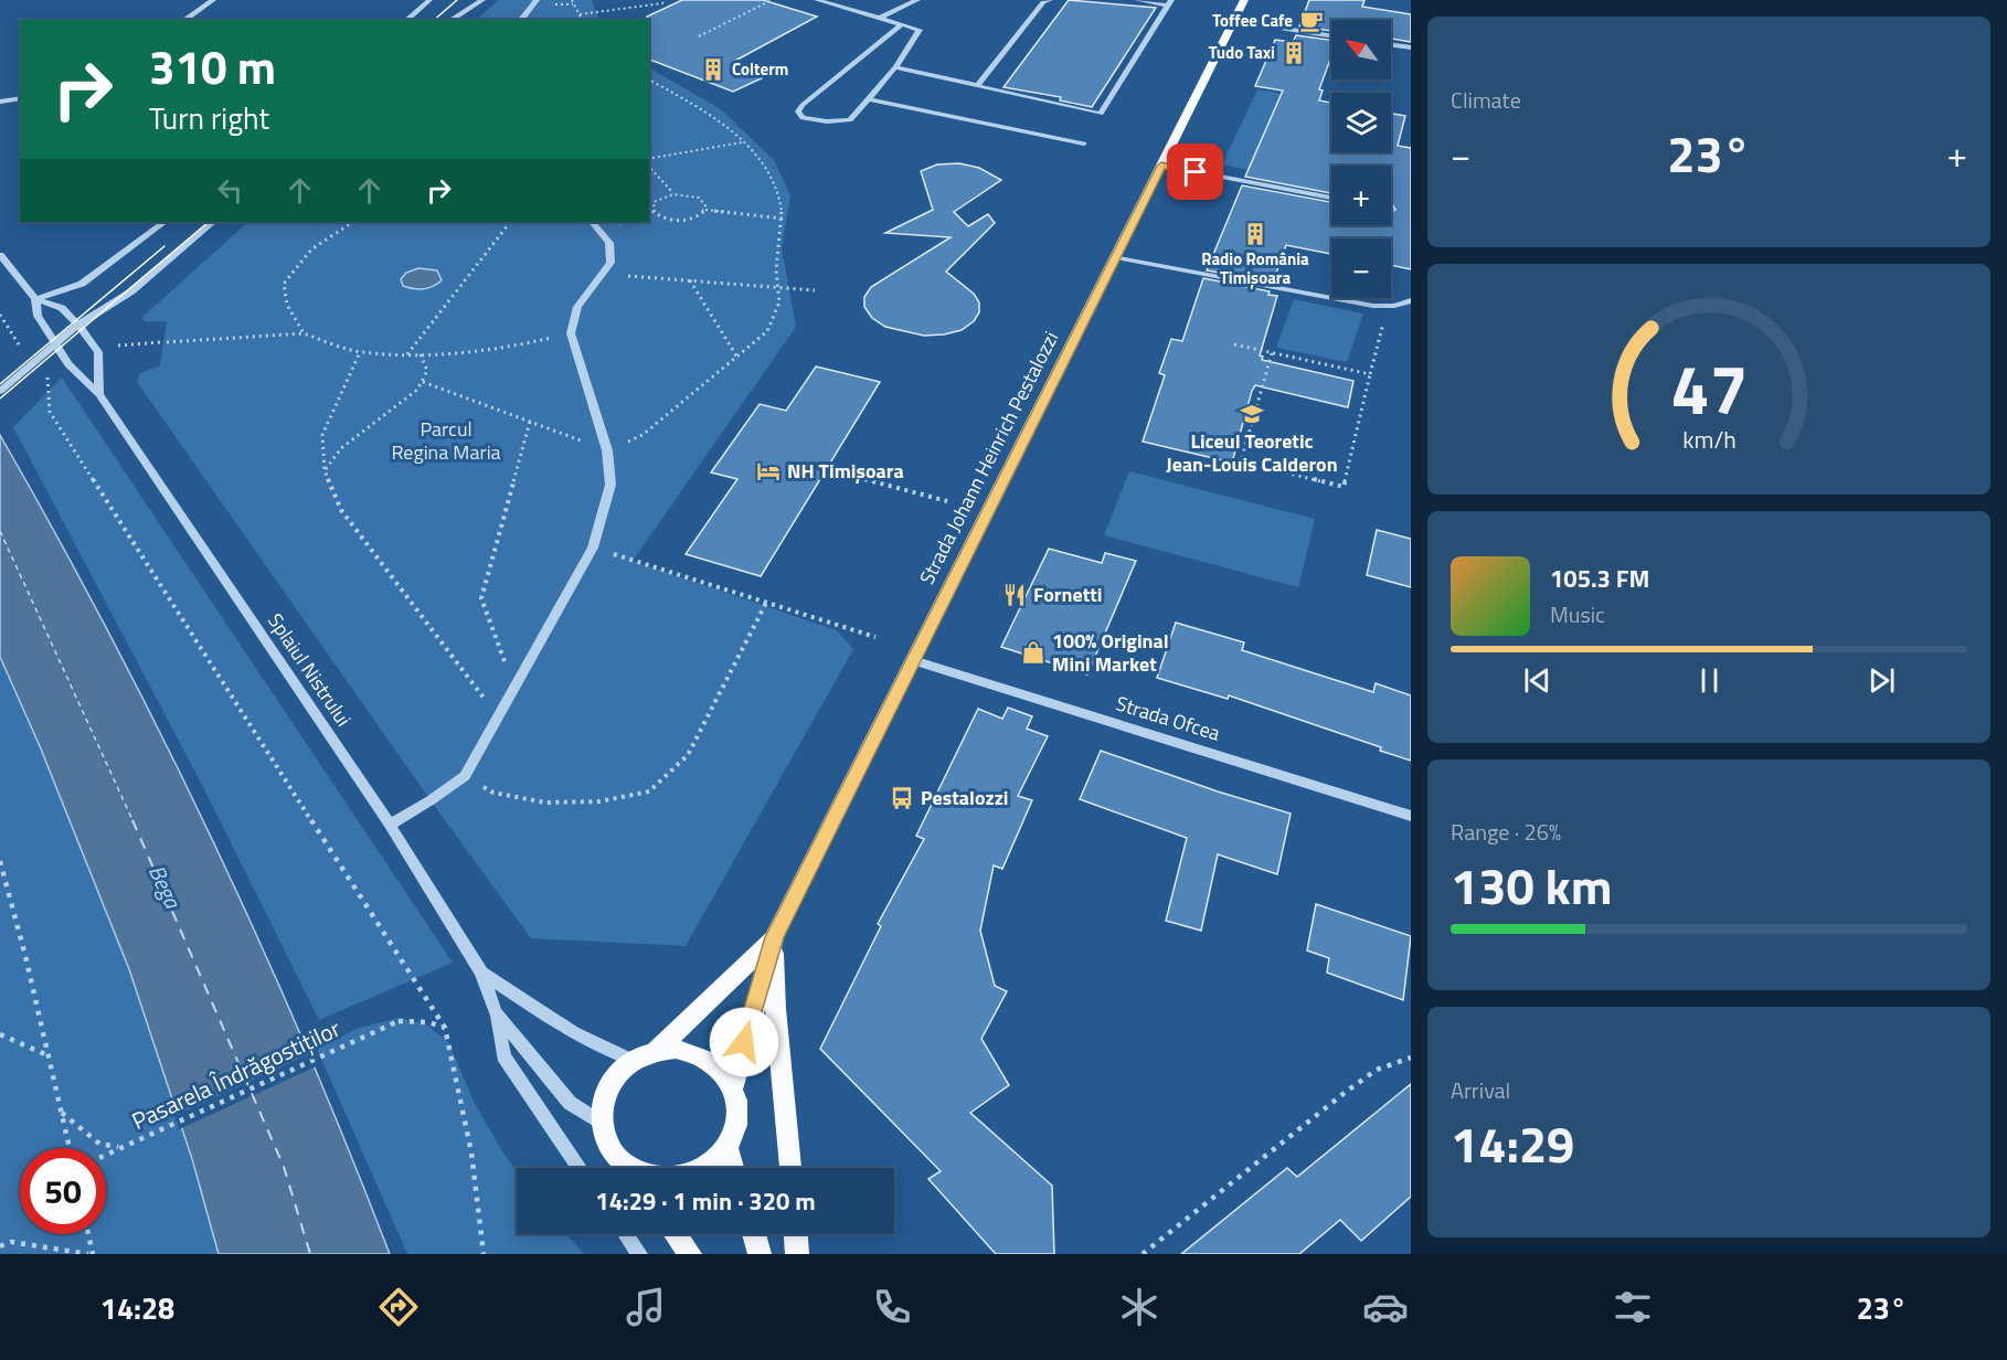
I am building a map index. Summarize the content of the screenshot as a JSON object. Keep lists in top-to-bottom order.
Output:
{
  "streets": {
    "main road": ["Strada Johann Heinrich Pestalozzi"],
    "street": ["Splaiul Nistrului", "Strada Ofcea"],
    "path": ["Pasarela Îndrăgostiților"]
  },
  "crossings": [
    ["Strada Johann Heinrich Pestalozzi", "Splaiul Nistrului"],
    ["Strada Johann Heinrich Pestalozzi", "Strada Ofcea"]
  ],
  "water": ["Bega"],
  "parks": ["Parcul Regina Maria"],
  "places": {
    "cafe": ["Toffee Cafe"],
    "building": ["Tudo Taxi", "Colterm", "Radio România Timișoara"],
    "school or university": ["Liceul Teoretic Jean-Louis Calderon"],
    "hotel": ["NH Timișoara"],
    "restaurant": ["Fornetti"],
    "shop": ["100% Original Mini Market"],
    "bus stop": ["Pestalozzi"]
  },
  "north": "top left",
  "page": {
    "tile": [
      "Climate",
      ["Range · 26%", "130 km"],
      ["Arrival", "14:29"]
    ],
    "map_buttons": ["+", "−"],
    "turn": ["310 m", "Turn right"],
    "heat": ["−", "23°", "+"],
    "song": ["105.3 FM", "Music"],
    "limit": "50",
    "trip": "14:29 · 1 min · 320 m",
    "tabs": ["14:28", "23°"],
    "gauge": ["47", "km/h"]
  }
}
